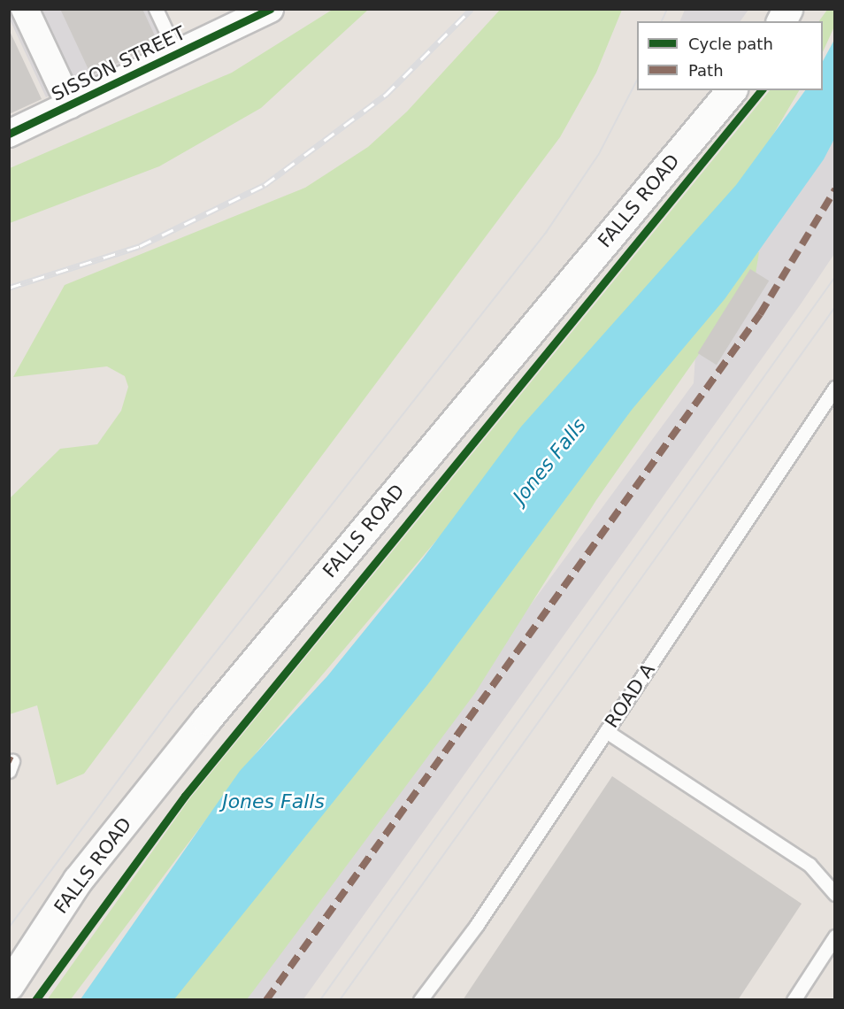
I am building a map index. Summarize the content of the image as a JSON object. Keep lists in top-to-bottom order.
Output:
{
  "streets": {
    "main road": ["FALLS ROAD"],
    "street": ["SISSON STREET"],
    "lane": ["ROAD A"]
  },
  "water": ["Jones Falls"],
  "legend": ["Cycle path", "Path"]
}
